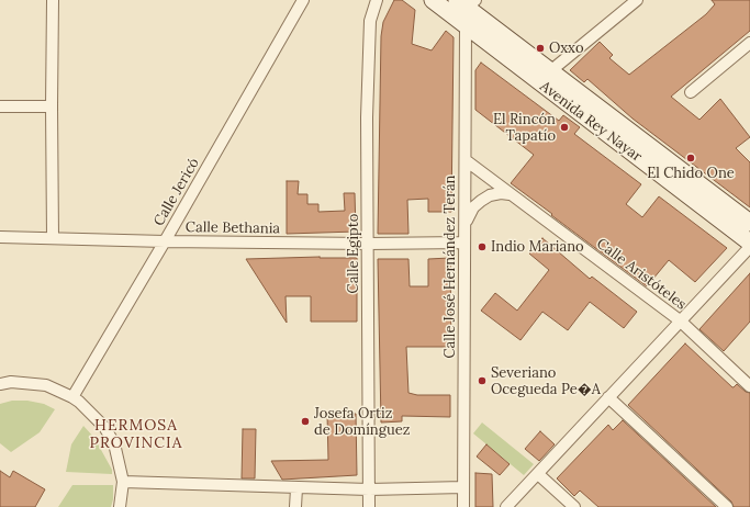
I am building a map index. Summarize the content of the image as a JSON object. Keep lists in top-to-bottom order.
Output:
{
  "streets": {
    "main road": ["Avenida Rey Nayar"],
    "street": [
      "Calle Jericó",
      "Calle Bethania",
      "Calle Egipto",
      "Calle José Hernández Terán",
      "Calle Aristóteles"
    ]
  },
  "crossings": [
    ["Avenida Rey Nayar", "Calle José Hernández Terán"],
    ["Calle Jericó", "Calle Bethania"],
    ["Calle Bethania", "Calle Egipto"],
    ["Calle Bethania", "Calle José Hernández Terán"],
    ["Calle José Hernández Terán", "Calle Aristóteles"]
  ],
  "districts": ["HERMOSA PROVINCIA"],
  "places": [
    "Oxxo",
    "El Rincón Tapatío",
    "El Chido One",
    "Indio Mariano",
    "Severiano Ocegueda Pe�A",
    "Josefa Ortiz de Domínguez"
  ]
}
